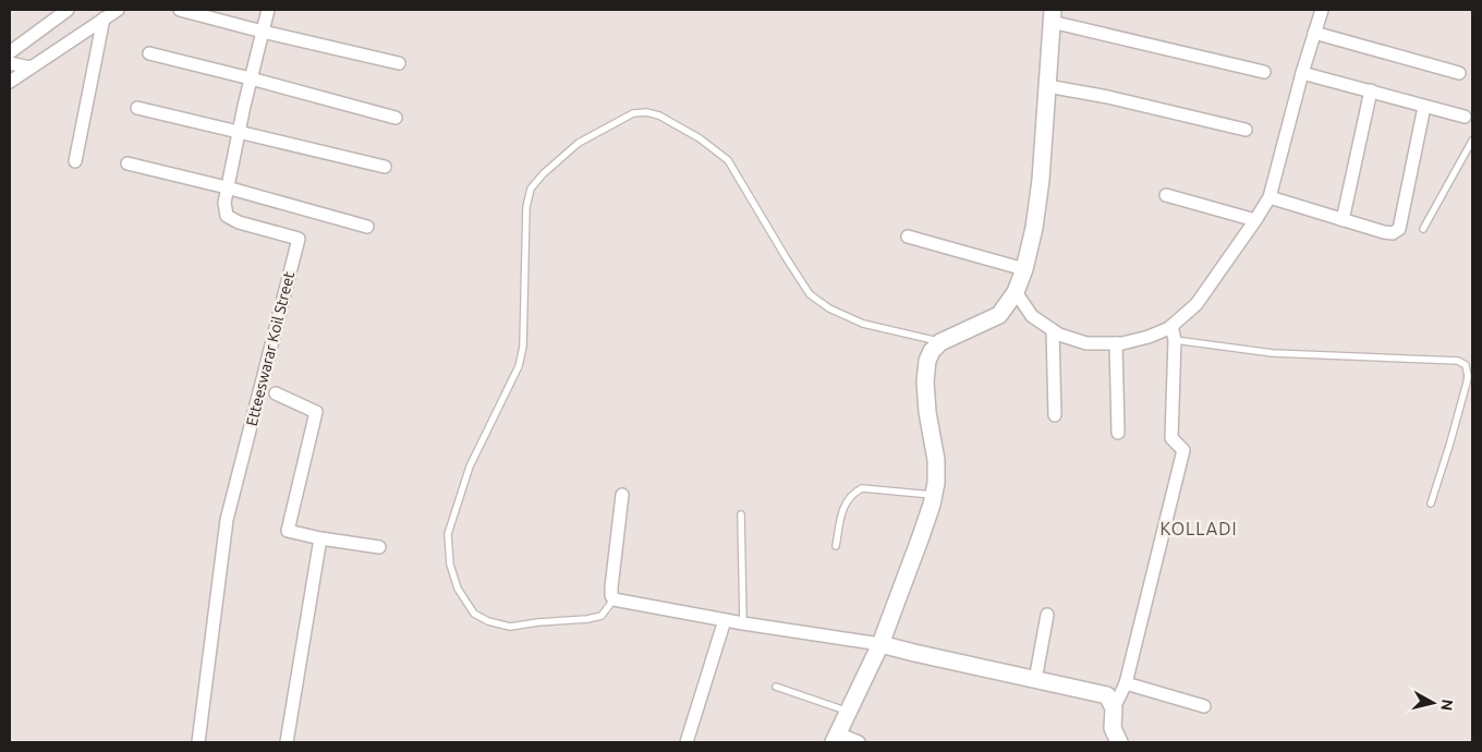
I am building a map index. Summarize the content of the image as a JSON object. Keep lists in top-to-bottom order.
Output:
{
  "streets": {
    "street": ["Etteeswarar Koil Street"]
  },
  "districts": ["KOLLADI"],
  "north": "right"
}
